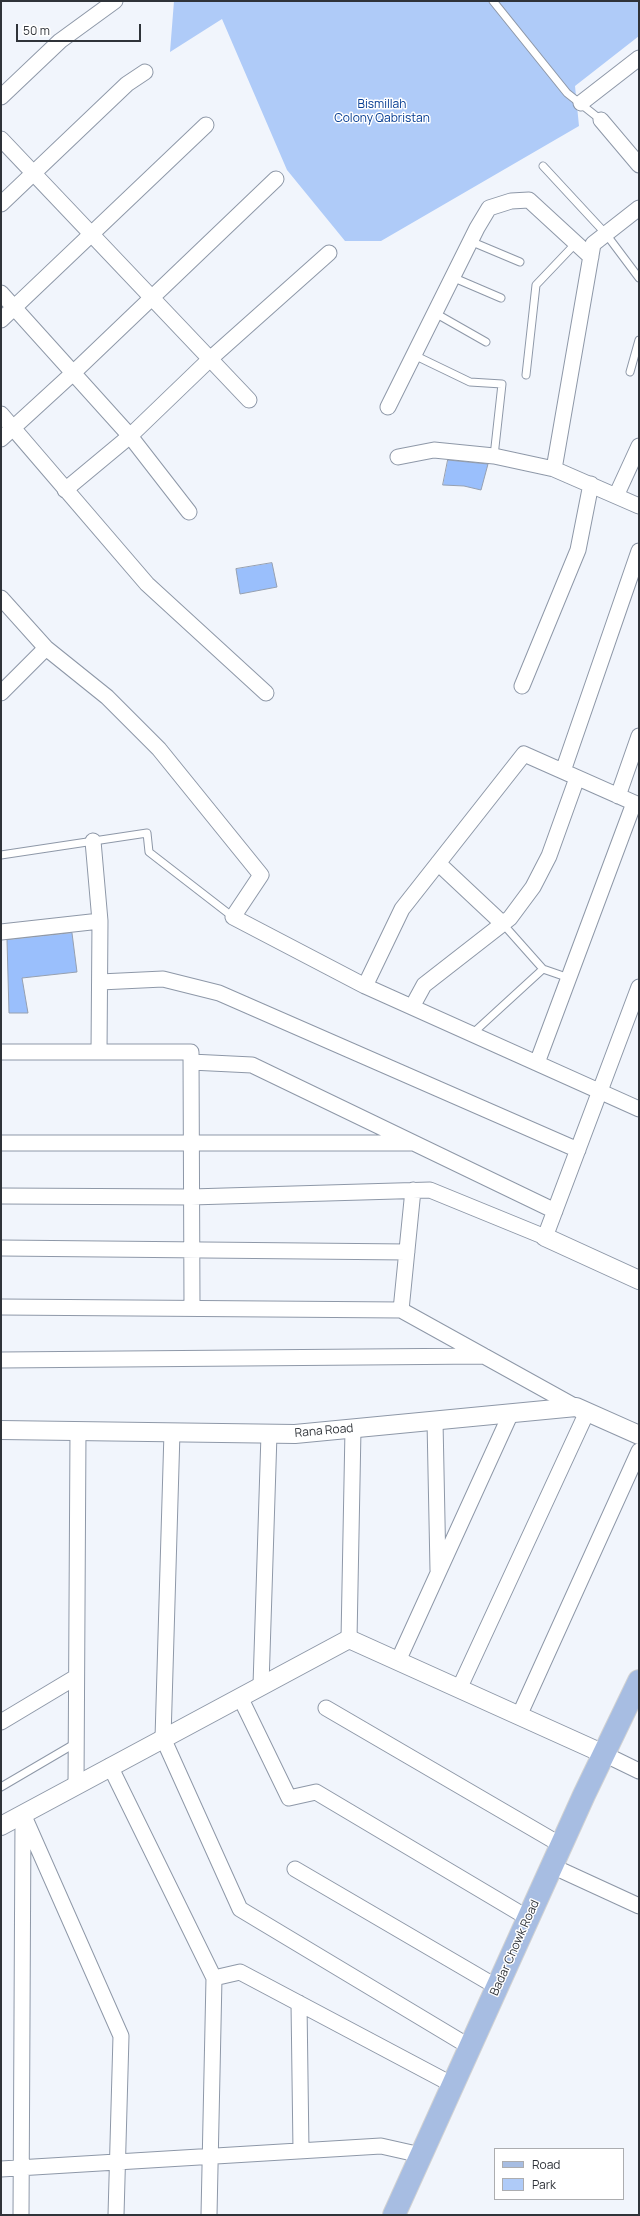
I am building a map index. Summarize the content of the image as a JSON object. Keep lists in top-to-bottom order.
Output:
{
  "streets": {
    "main road": ["Badar Chowk Road"],
    "street": ["Rana Road"]
  },
  "parks": ["Bismillah Colony Qabristan"],
  "legend": ["Road", "Park"],
  "scale_bar": "50 m"
}
